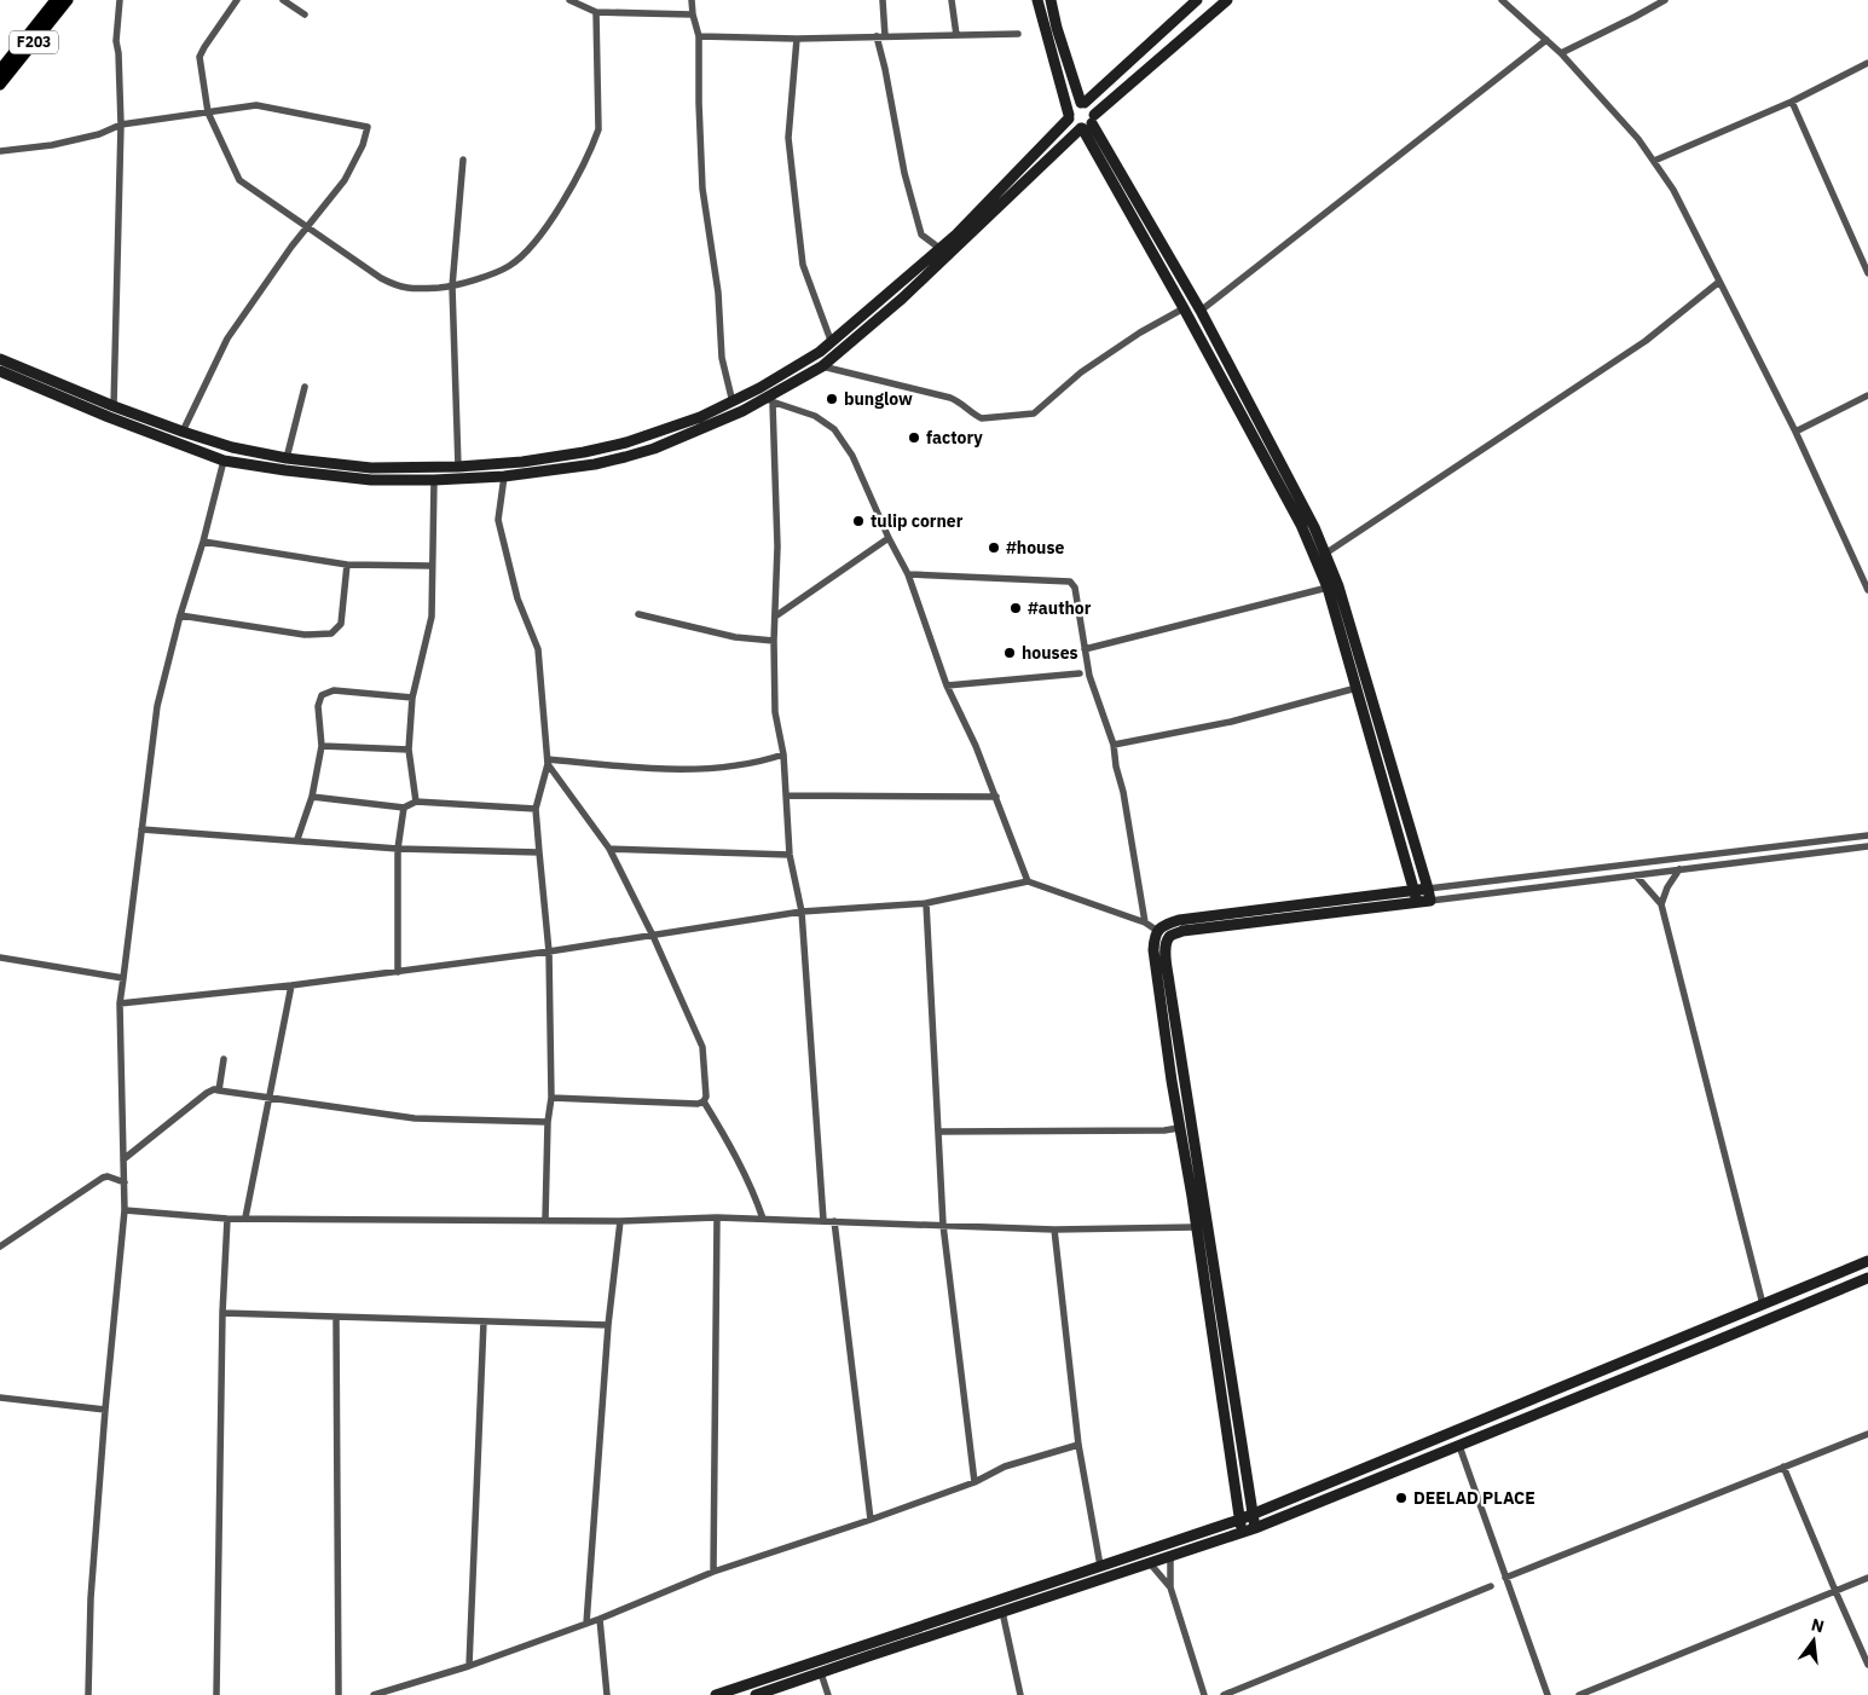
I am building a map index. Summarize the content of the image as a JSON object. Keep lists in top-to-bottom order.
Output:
{
  "streets": {
    "main road": ["F203"]
  },
  "places": [
    "bunglow",
    "factory",
    "tulip corner",
    "#house",
    "#author",
    "houses",
    "DEELAD PLACE"
  ],
  "north": "top"
}
